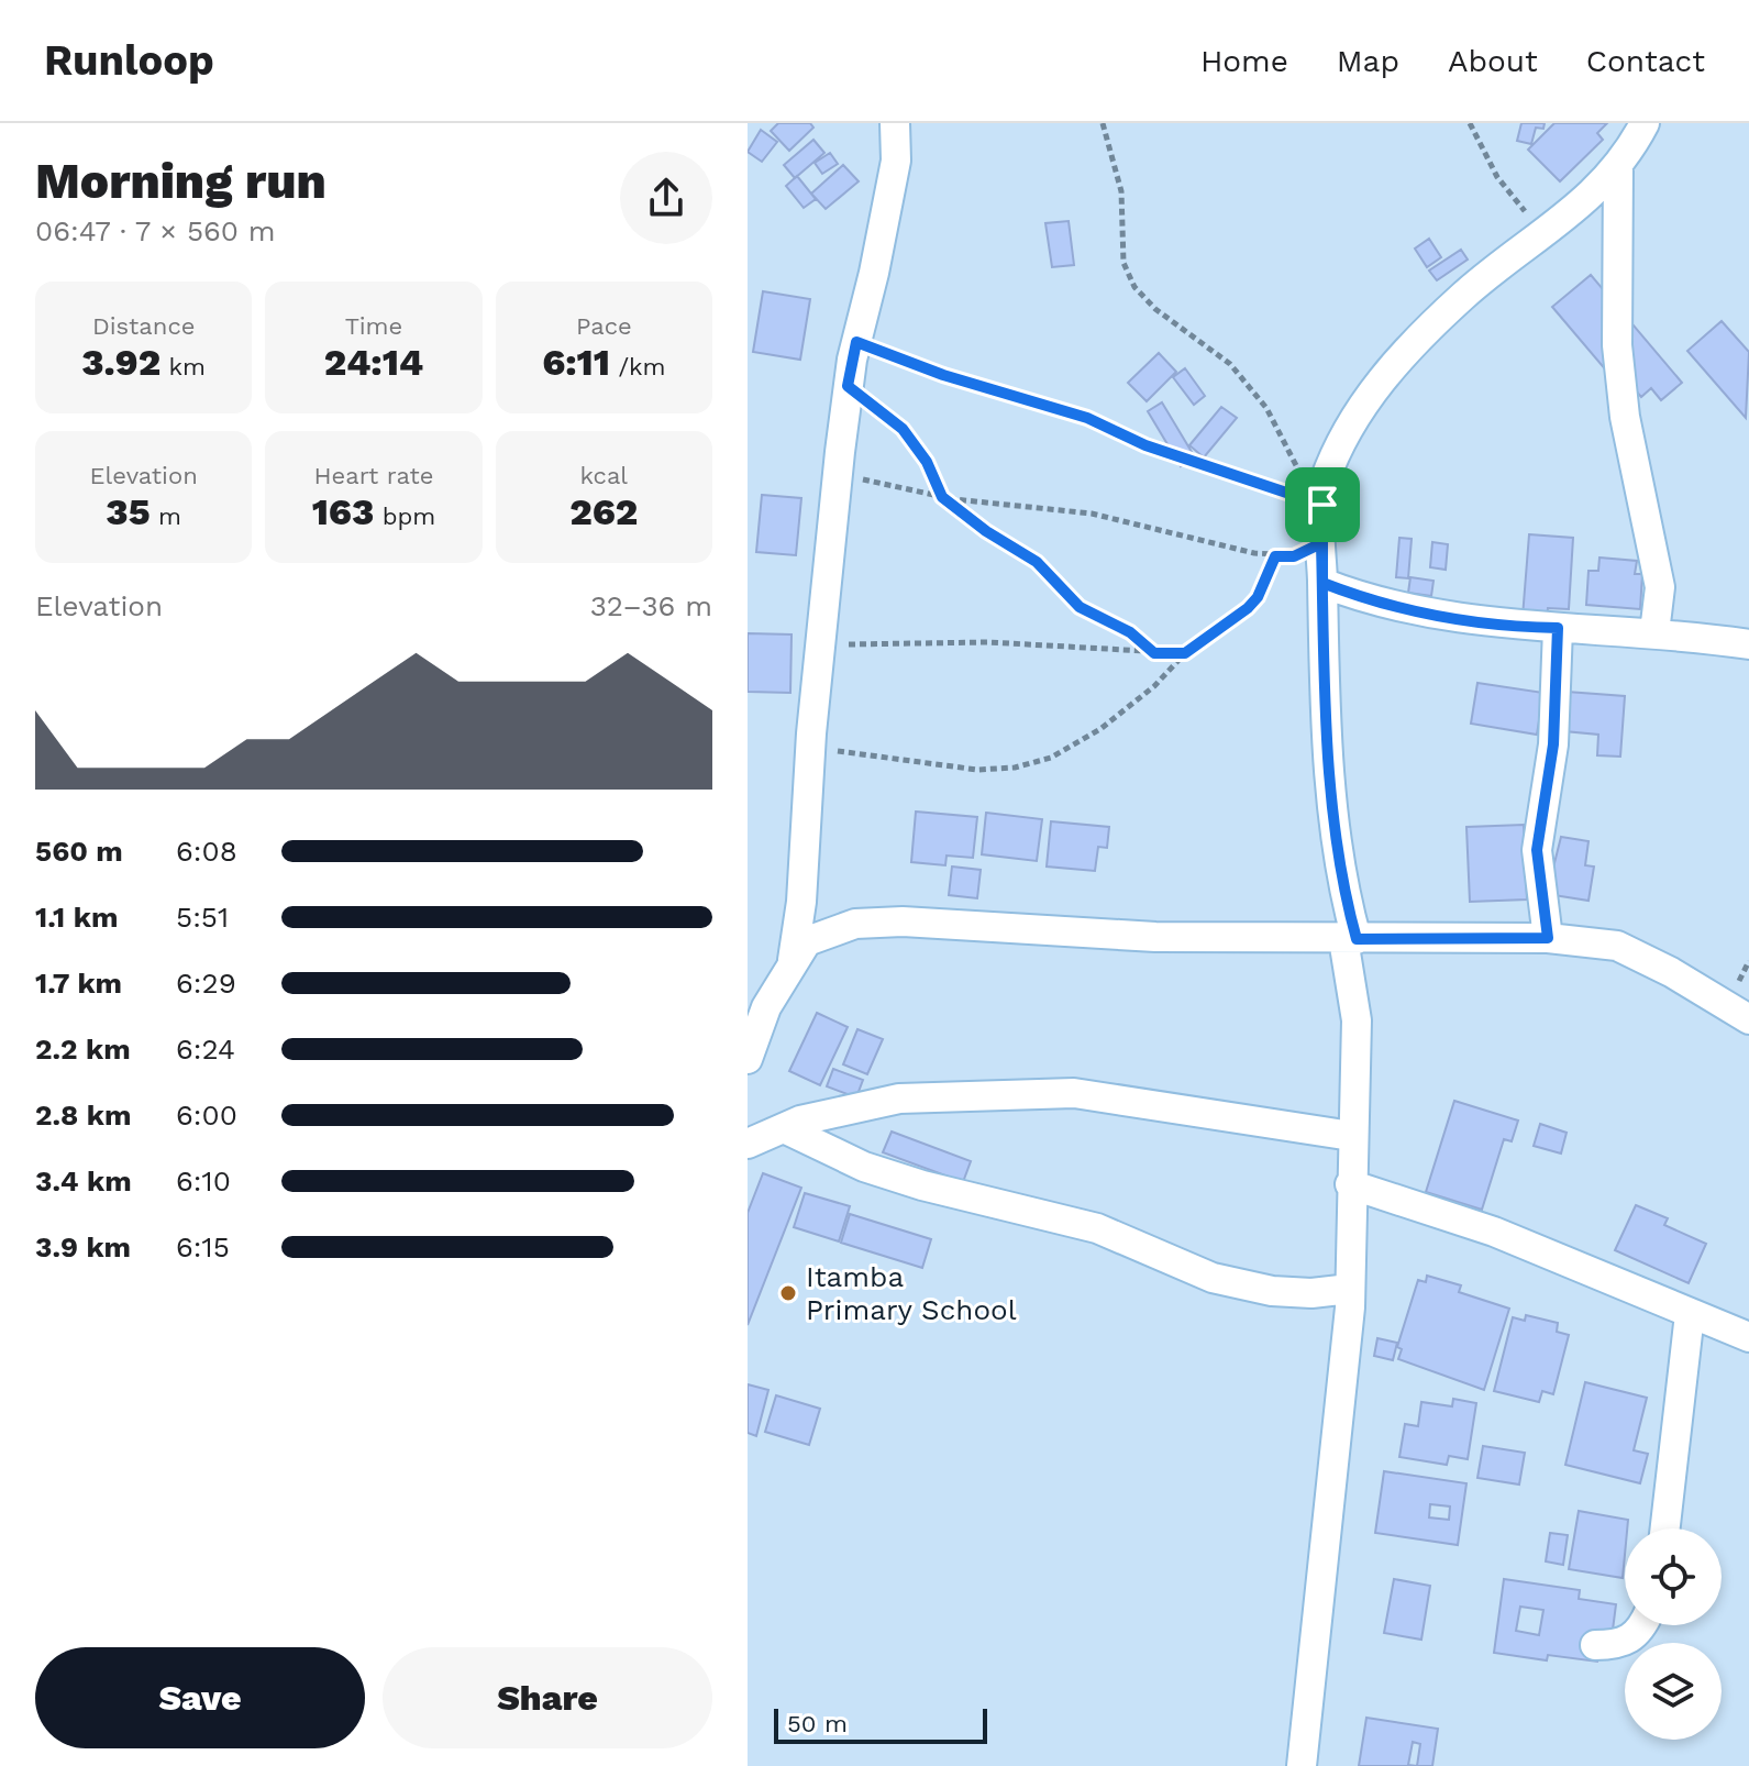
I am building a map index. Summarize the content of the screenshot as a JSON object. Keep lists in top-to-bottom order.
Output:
{
  "places": ["Itamba Primary School"],
  "scale_bar": "50 m",
  "page": {
    "header": "Runloop",
    "nav": [
      "Home",
      "Map",
      "About",
      "Contact"
    ],
    "heading": ["Morning run", "06:47 · 7 × 560 m"],
    "stats": [
      ["Distance", "3.92 km"],
      ["Time", "24:14"],
      ["Pace", "6:11 /km"],
      ["Elevation", "35 m"],
      ["Heart rate", "163 bpm"],
      ["kcal", "262"]
    ],
    "chart": ["Elevation", "32–36 m"],
    "list": [
      {
        "name": "560 m",
        "note": "6:08"
      },
      {
        "name": "1.1 km",
        "note": "5:51"
      },
      {
        "name": "1.7 km",
        "note": "6:29"
      },
      {
        "name": "2.2 km",
        "note": "6:24"
      },
      {
        "name": "2.8 km",
        "note": "6:00"
      },
      {
        "name": "3.4 km",
        "note": "6:10"
      },
      {
        "name": "3.9 km",
        "note": "6:15"
      }
    ],
    "buttons": ["Save", "Share"],
    "scale": "50 m"
  }
}
